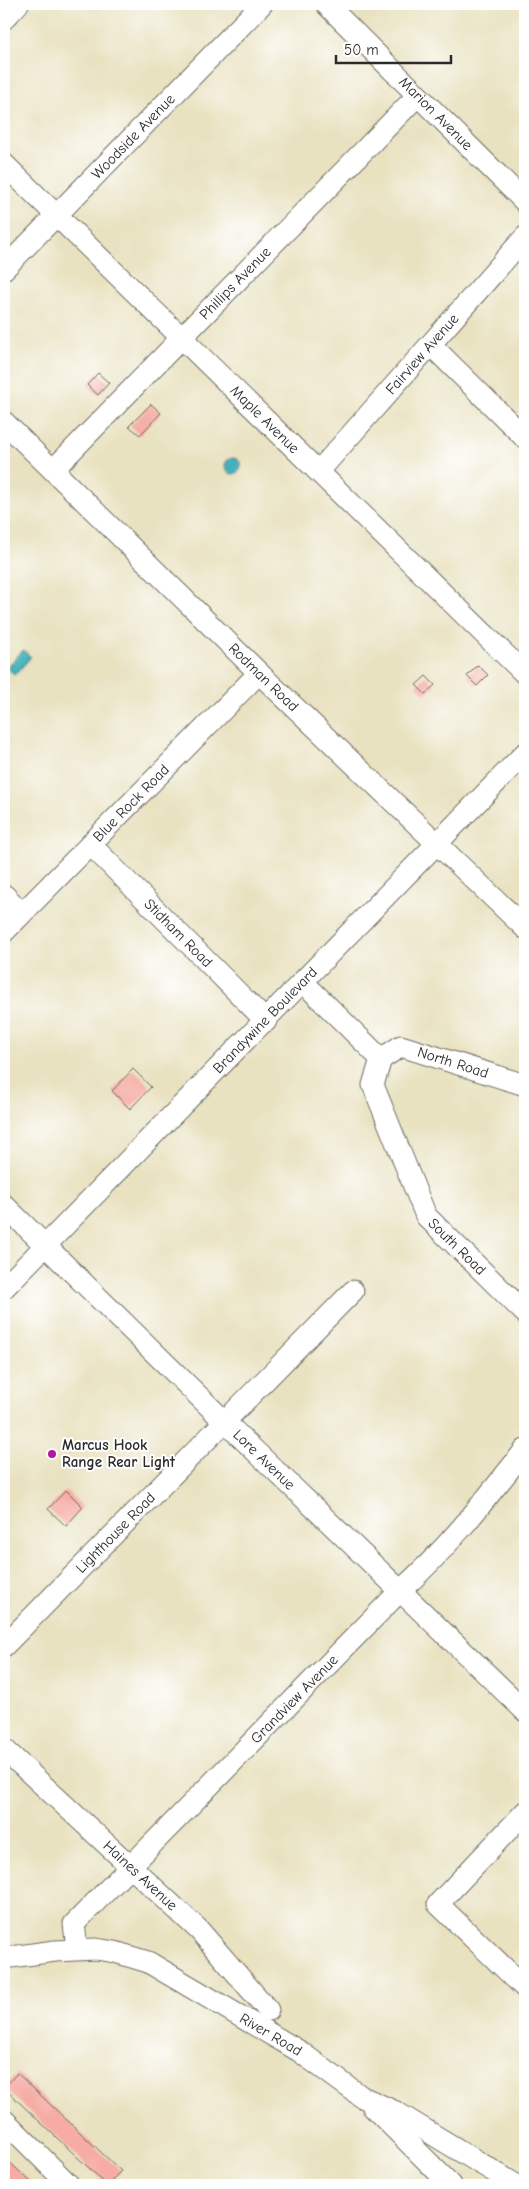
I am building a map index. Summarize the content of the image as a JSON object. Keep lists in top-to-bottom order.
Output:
{
  "streets": {
    "street": [
      "Marion Avenue",
      "Woodside Avenue",
      "Phillips Avenue",
      "Fairview Avenue",
      "Maple Avenue",
      "Rodman Road",
      "Blue Rock Road",
      "Stidham Road",
      "Brandywine Boulevard",
      "North Road",
      "South Road",
      "Lore Avenue",
      "Lighthouse Road",
      "Grandview Avenue",
      "Haines Avenue",
      "River Road"
    ]
  },
  "crossings": [
    ["Marion Avenue", "Phillips Avenue"],
    ["Woodside Avenue", "Maple Avenue"],
    ["Phillips Avenue", "Maple Avenue"],
    ["Phillips Avenue", "Rodman Road"],
    ["Fairview Avenue", "Maple Avenue"],
    ["Rodman Road", "Blue Rock Road"],
    ["Rodman Road", "Brandywine Boulevard"],
    ["Blue Rock Road", "Stidham Road"],
    ["Stidham Road", "Brandywine Boulevard"],
    ["Brandywine Boulevard", "Lore Avenue"],
    ["North Road", "South Road"],
    ["Lore Avenue", "Lighthouse Road"],
    ["Lore Avenue", "Grandview Avenue"],
    ["Grandview Avenue", "Haines Avenue"],
    ["Grandview Avenue", "River Road"]
  ],
  "places": ["Marcus Hook Range Rear Light"],
  "scale_bar": "50 m"
}
